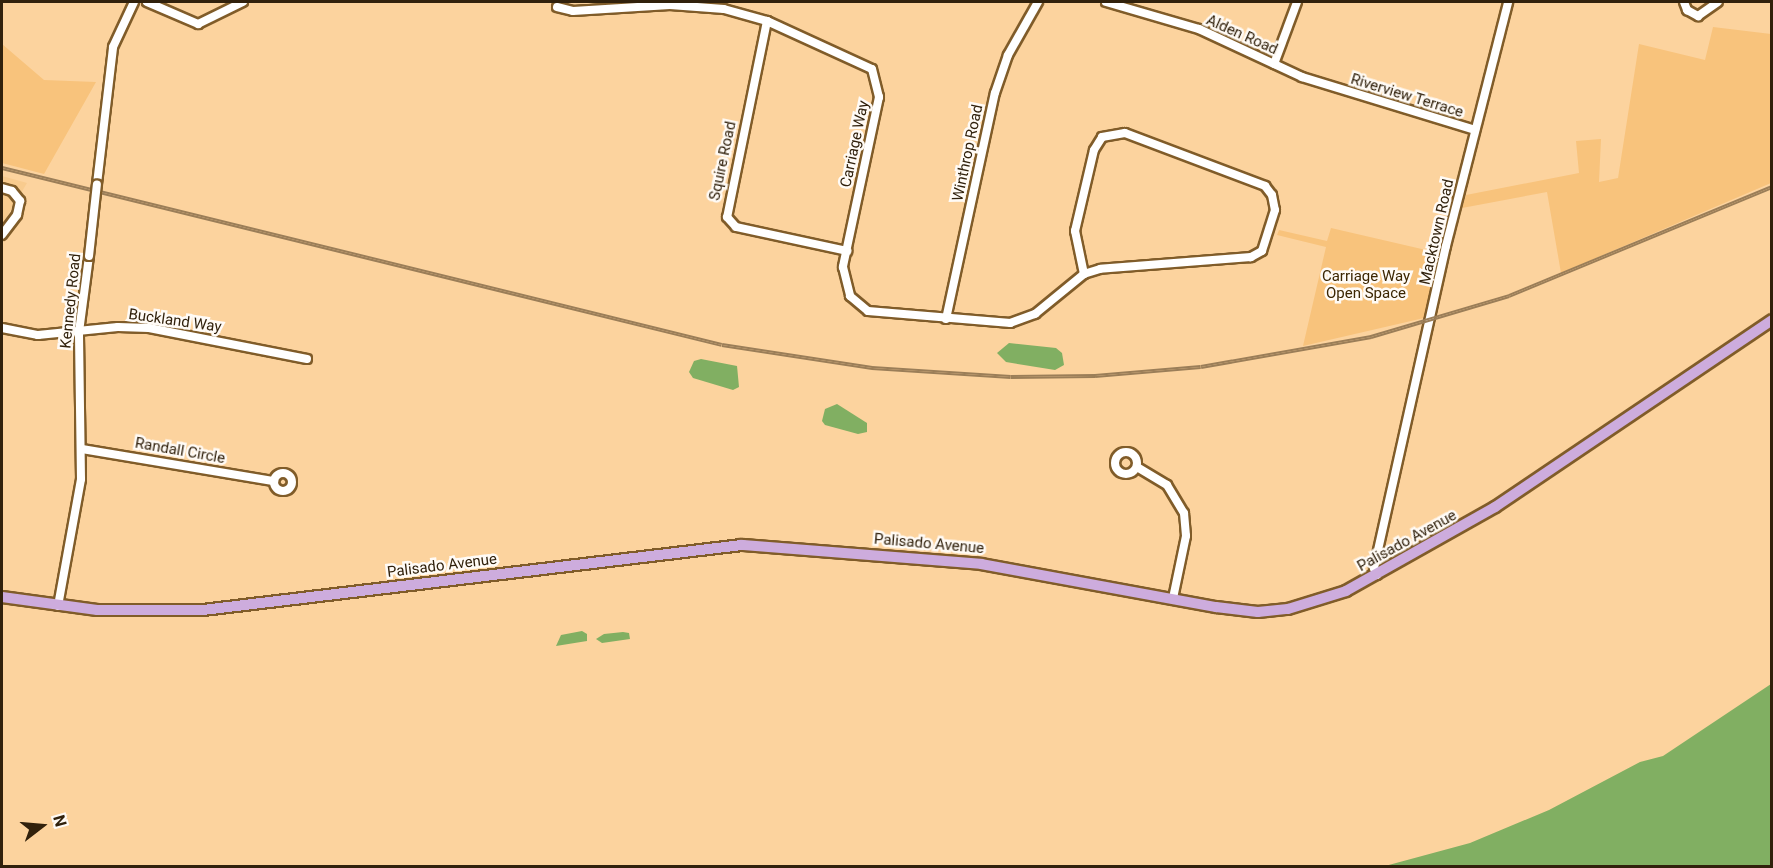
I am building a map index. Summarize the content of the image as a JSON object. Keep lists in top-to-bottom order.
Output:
{
  "streets": {
    "main road": ["Palisado Avenue"],
    "street": [
      "Alden Road",
      "Riverview Terrace",
      "Carriage Way",
      "Winthrop Road",
      "Squire Road",
      "Macktown Road",
      "Kennedy Road",
      "Buckland Way",
      "Randall Circle"
    ]
  },
  "crossings": [
    ["Alden Road", "Riverview Terrace"],
    ["Riverview Terrace", "Macktown Road"],
    ["Carriage Way", "Winthrop Road"],
    ["Carriage Way", "Squire Road"],
    ["Macktown Road", "Palisado Avenue"],
    ["Kennedy Road", "Buckland Way"],
    ["Kennedy Road", "Randall Circle"],
    ["Kennedy Road", "Palisado Avenue"]
  ],
  "parks": ["Carriage Way Open Space"],
  "north": "right"
}
